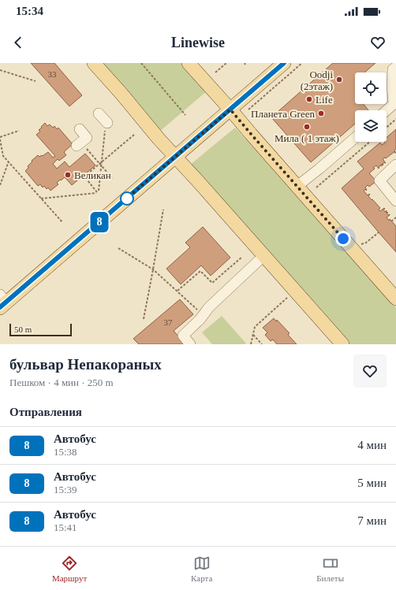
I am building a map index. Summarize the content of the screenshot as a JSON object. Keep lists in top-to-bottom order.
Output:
{
  "places": [
    "Oodji (2этаж)",
    "Life",
    "Планета Green",
    "Мила ( 1 этаж)",
    "Великан"
  ],
  "lines": ["bus line 8"],
  "house_numbers": ["33", "37"],
  "scale_bar": "50 m",
  "page": {
    "status": "15:34",
    "header": "Linewise",
    "on_map": "8",
    "scale": "50 m",
    "heading": [
      ["бульвар Непакораных", "Пешком · 4 мин · 250 m"],
      "Отправления"
    ],
    "list": [
      {
        "mark": "8",
        "name": "Автобус",
        "note": "15:38",
        "value": "4 мин"
      },
      {
        "mark": "8",
        "name": "Автобус",
        "note": "15:39",
        "value": "5 мин"
      },
      {
        "mark": "8",
        "name": "Автобус",
        "note": "15:41",
        "value": "7 мин"
      }
    ],
    "tabs": ["Маршрут", "Карта", "Билеты"]
  }
}
